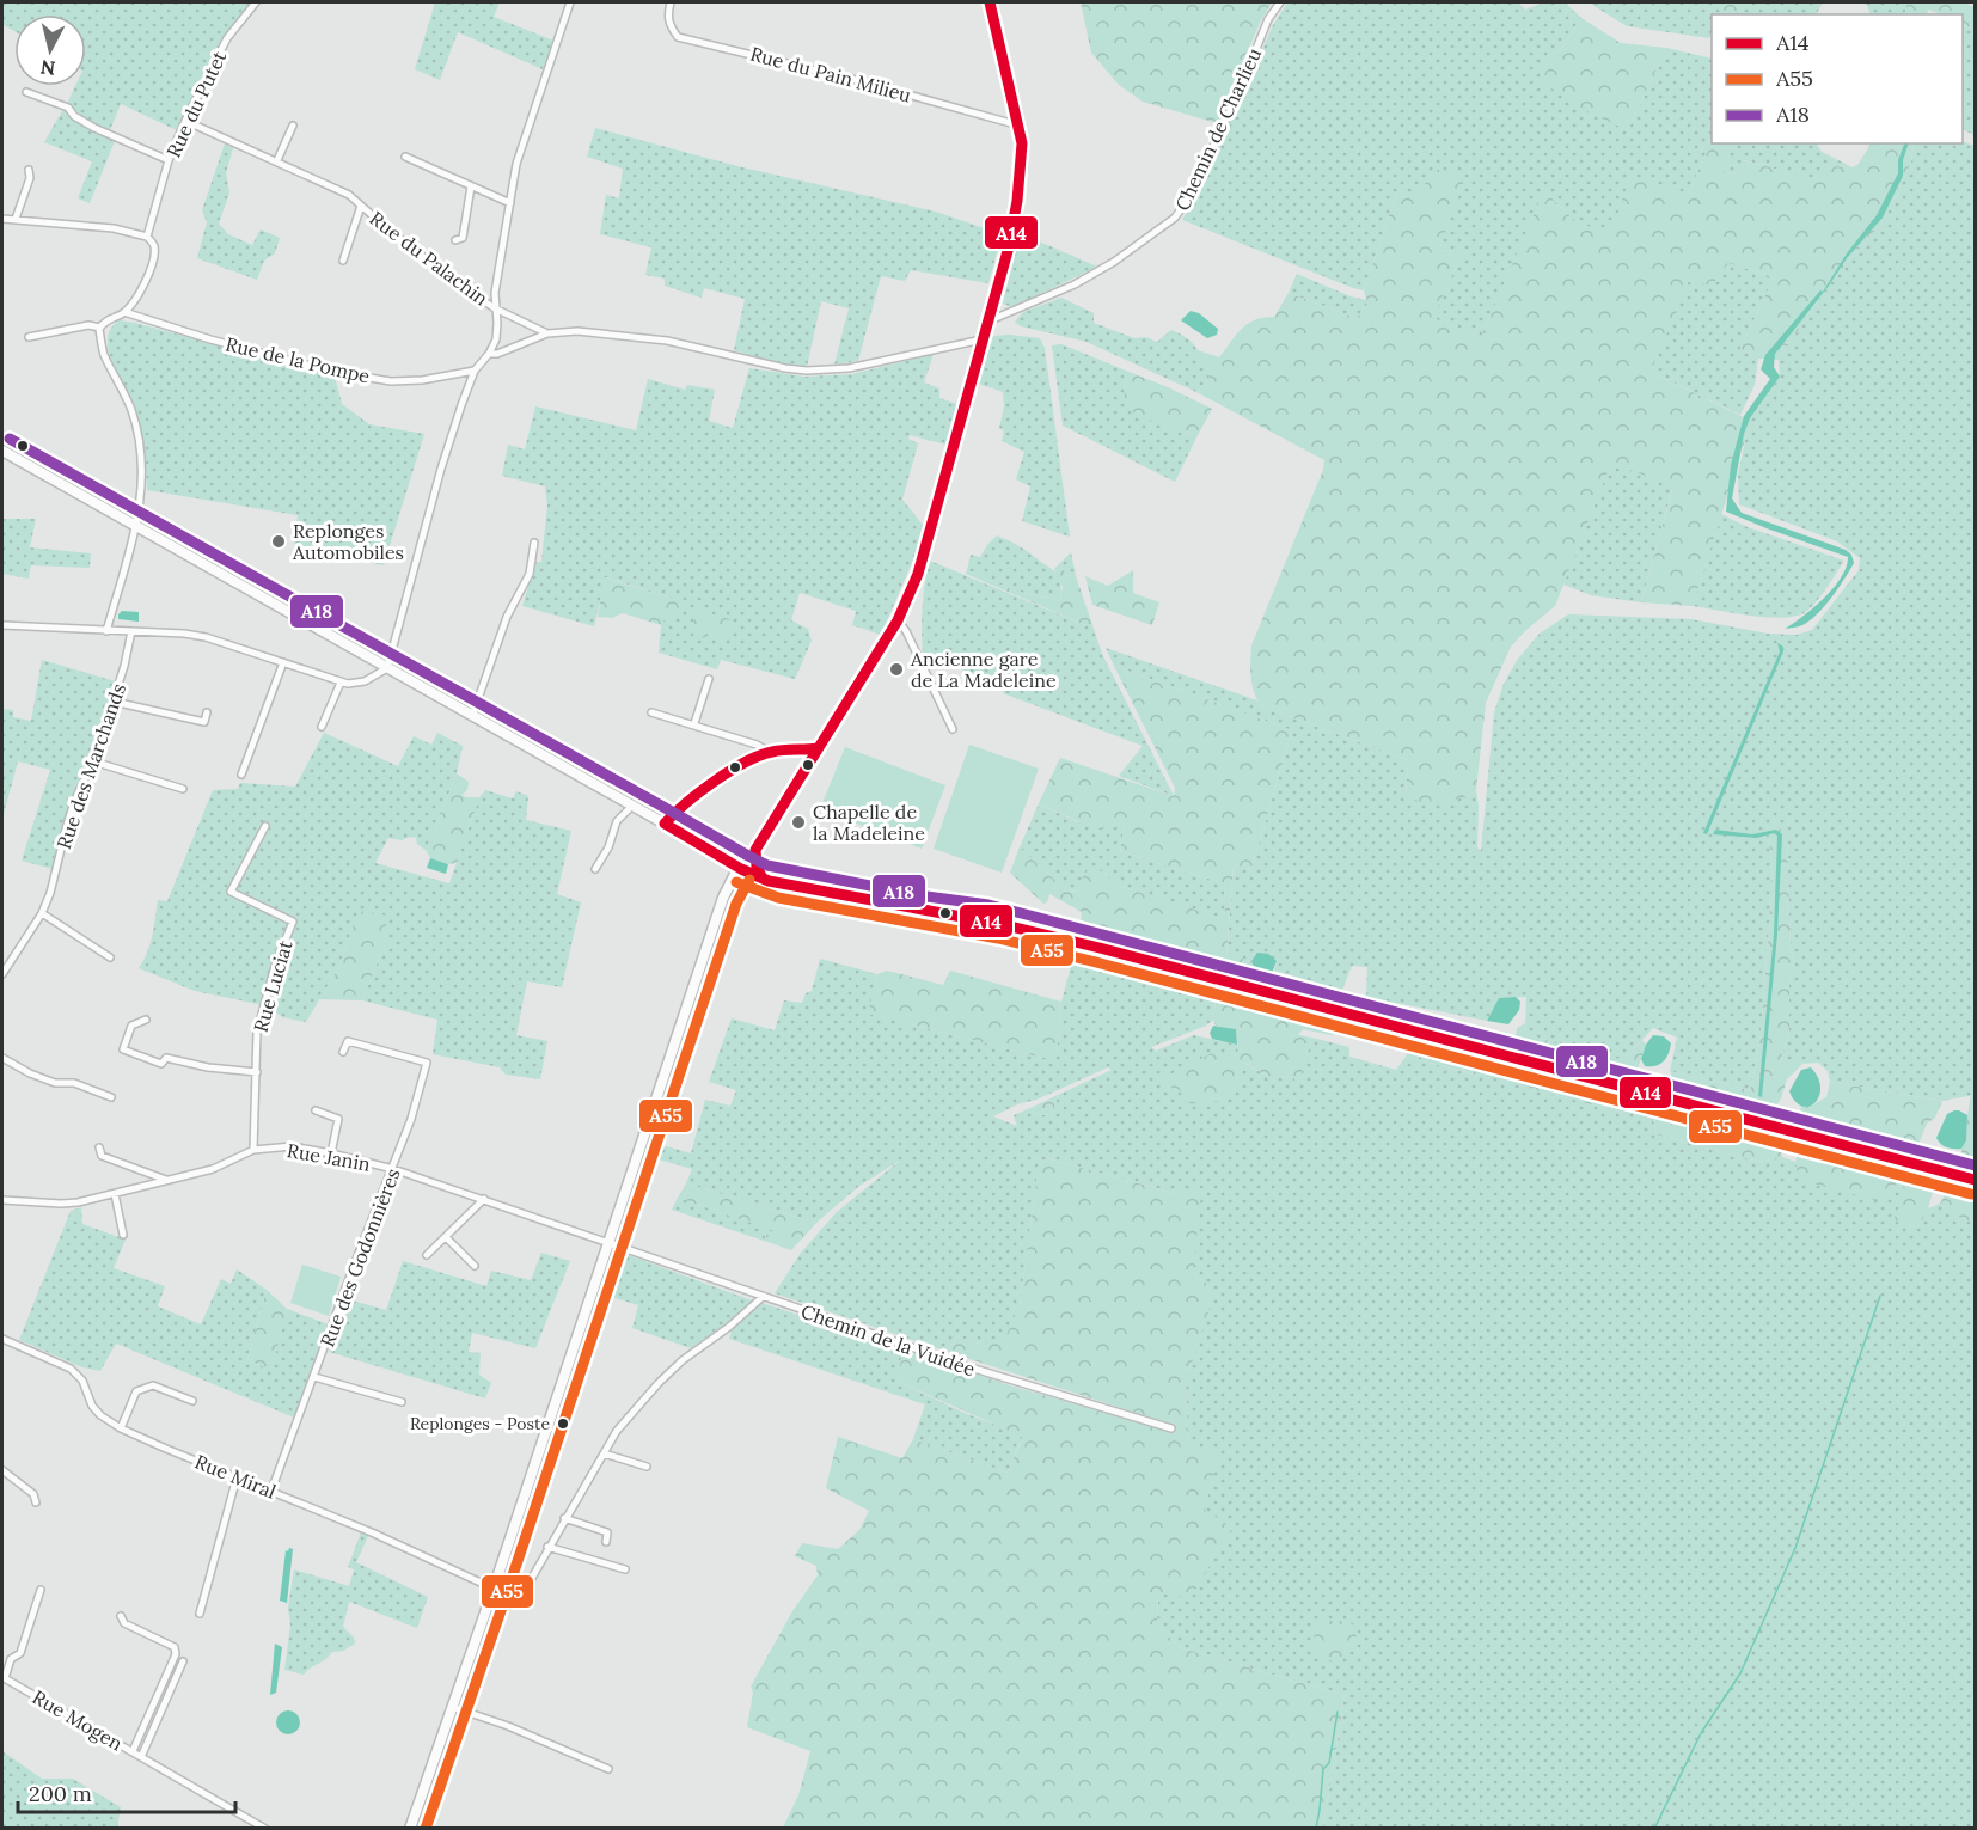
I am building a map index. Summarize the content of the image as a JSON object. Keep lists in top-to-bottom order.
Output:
{
  "streets": {
    "street": [
      "Rue du Pain Milieu",
      "Rue du Putet",
      "Chemin de Charlieu",
      "Rue du Palachin",
      "Rue de la Pompe",
      "Rue des Marchands",
      "Rue Luciat",
      "Rue Janin",
      "Rue des Godonnières",
      "Chemin de la Vuidée",
      "Rue Miral",
      "Rue Mogen"
    ]
  },
  "crossings": [
    ["Rue du Putet", "Rue du Palachin"],
    ["Rue du Putet", "Rue de la Pompe"],
    ["Rue Luciat", "Rue Janin"],
    ["Rue Janin", "Rue des Godonnières"],
    ["Rue Janin", "Chemin de la Vuidée"],
    ["Rue des Godonnières", "Rue Miral"]
  ],
  "places": [
    "Replonges Automobiles",
    "Ancienne gare de La Madeleine",
    "Chapelle de la Madeleine",
    "Replonges - Poste"
  ],
  "lines": ["transit line A14", "transit line A18", "transit line A55"],
  "legend": ["A14", "A55", "A18"],
  "scale_bar": "200 m",
  "north": "bottom"
}
